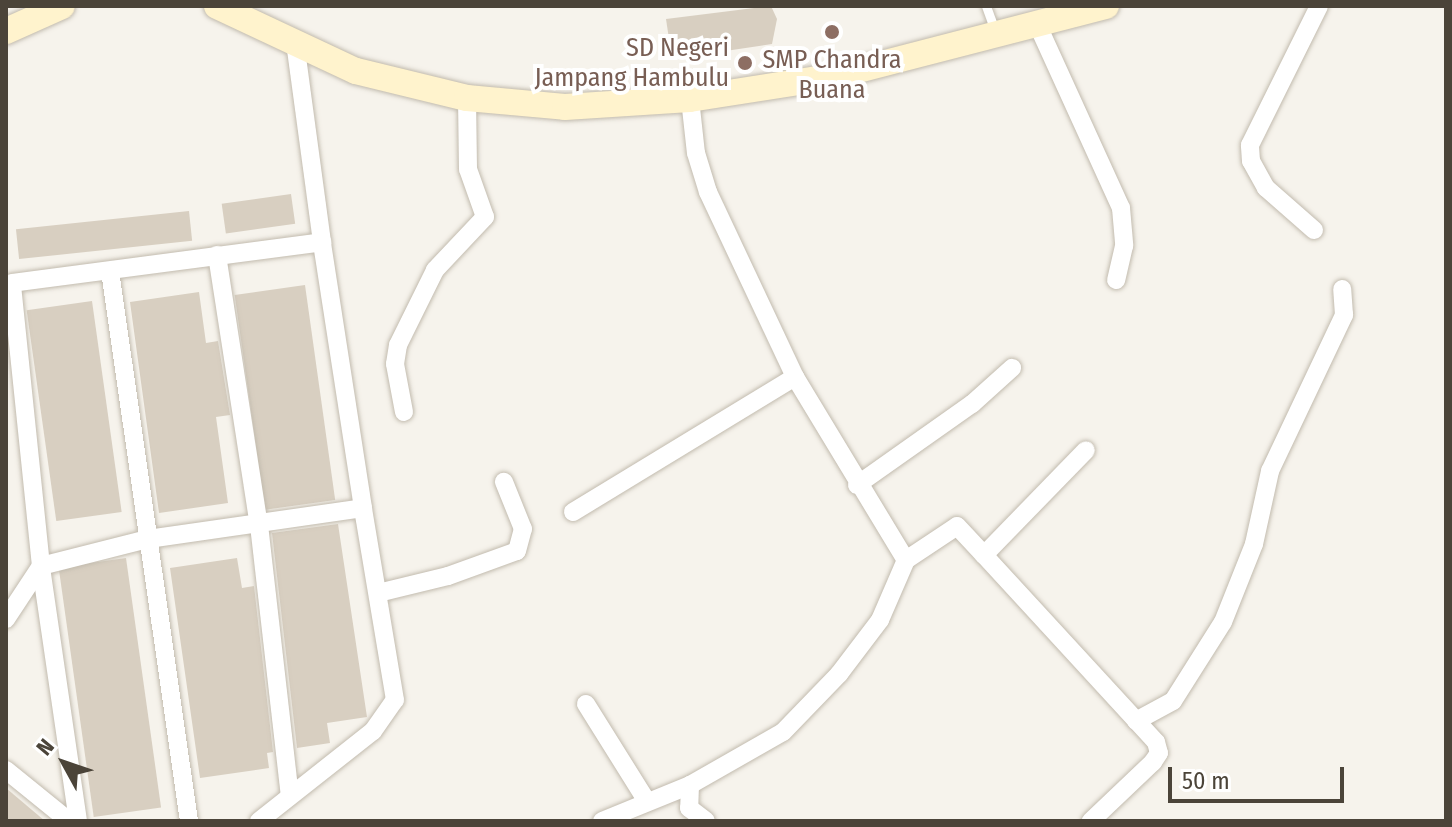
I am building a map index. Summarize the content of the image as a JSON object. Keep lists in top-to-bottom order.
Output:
{
  "places": ["SMP Chandra Buana", "SD Negeri Jampang Hambulu"],
  "scale_bar": "50 m",
  "north": "top left"
}
